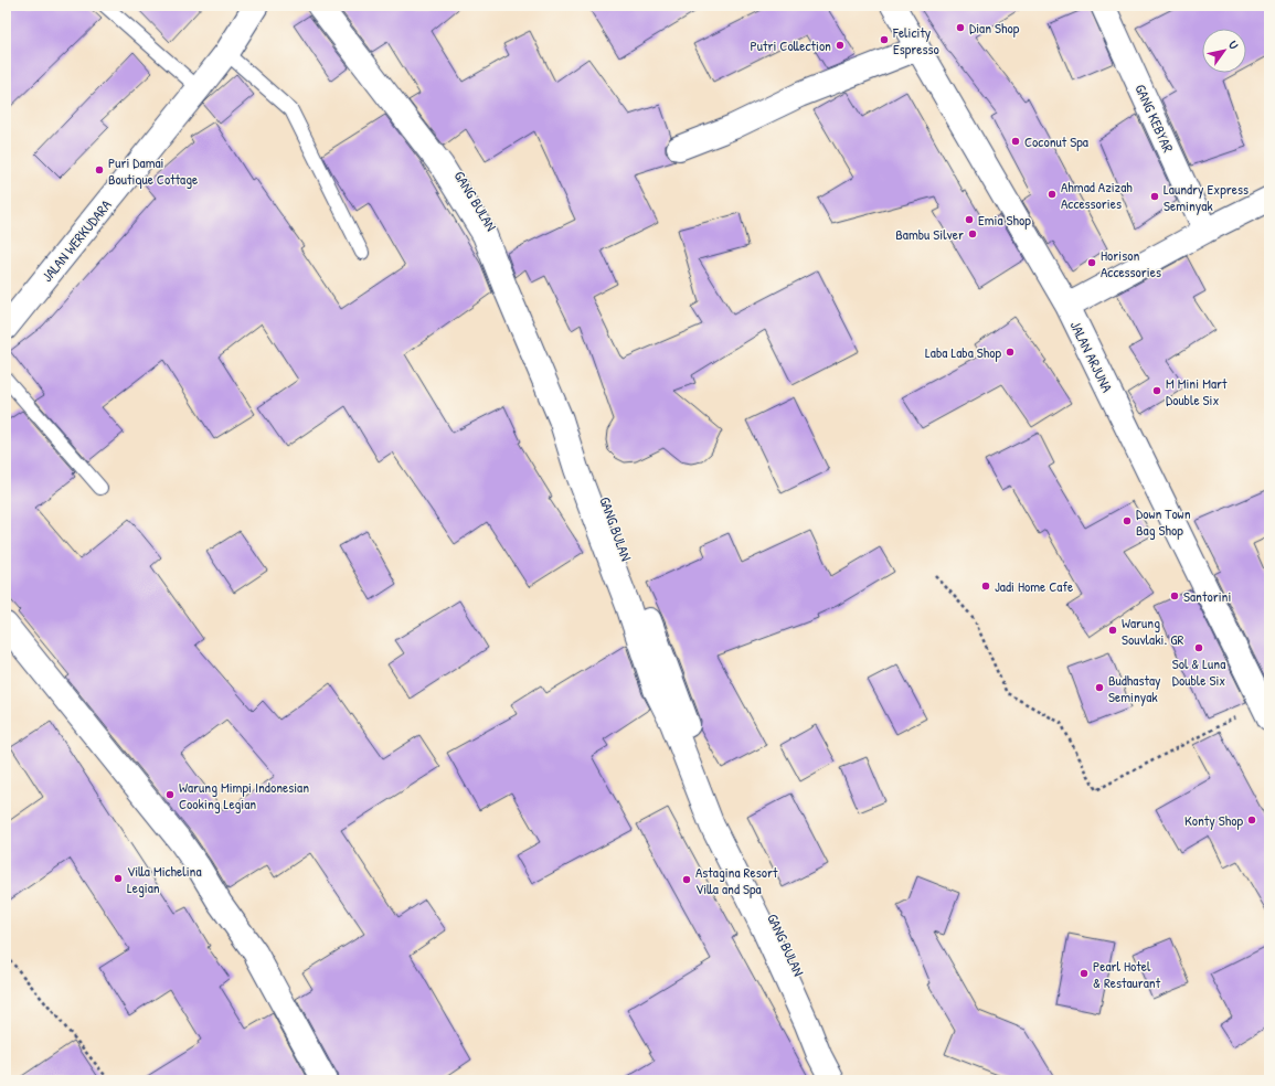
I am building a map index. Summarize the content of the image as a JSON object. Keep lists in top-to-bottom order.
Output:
{
  "streets": {
    "street": [
      "GANG KEBYAR",
      "GANG BULAN",
      "JALAN WERKUDARA",
      "JALAN ARJUNA"
    ]
  },
  "places": [
    "Dian Shop",
    "Felicity Espresso",
    "Putri Collection",
    "Coconut Spa",
    "Puri Damai Boutique Cottage",
    "Ahmad Azizah Accessories",
    "Laundry Express Seminyak",
    "Emia Shop",
    "Bambu Silver",
    "Horison Accessories",
    "Laba Laba Shop",
    "M Mini Mart Double Six",
    "Down Town Bag Shop",
    "Jadi Home Cafe",
    "Santorini",
    "Warung Souvlaki. GR",
    "Sol & Luna Double Six",
    "Budhastay Seminyak",
    "Warung Mimpi Indonesian Cooking Legian",
    "Konty Shop",
    "Villa Michelina Legian",
    "Astagina Resort Villa and Spa",
    "Pearl Hotel & Restaurant"
  ],
  "north": "top right"
}
